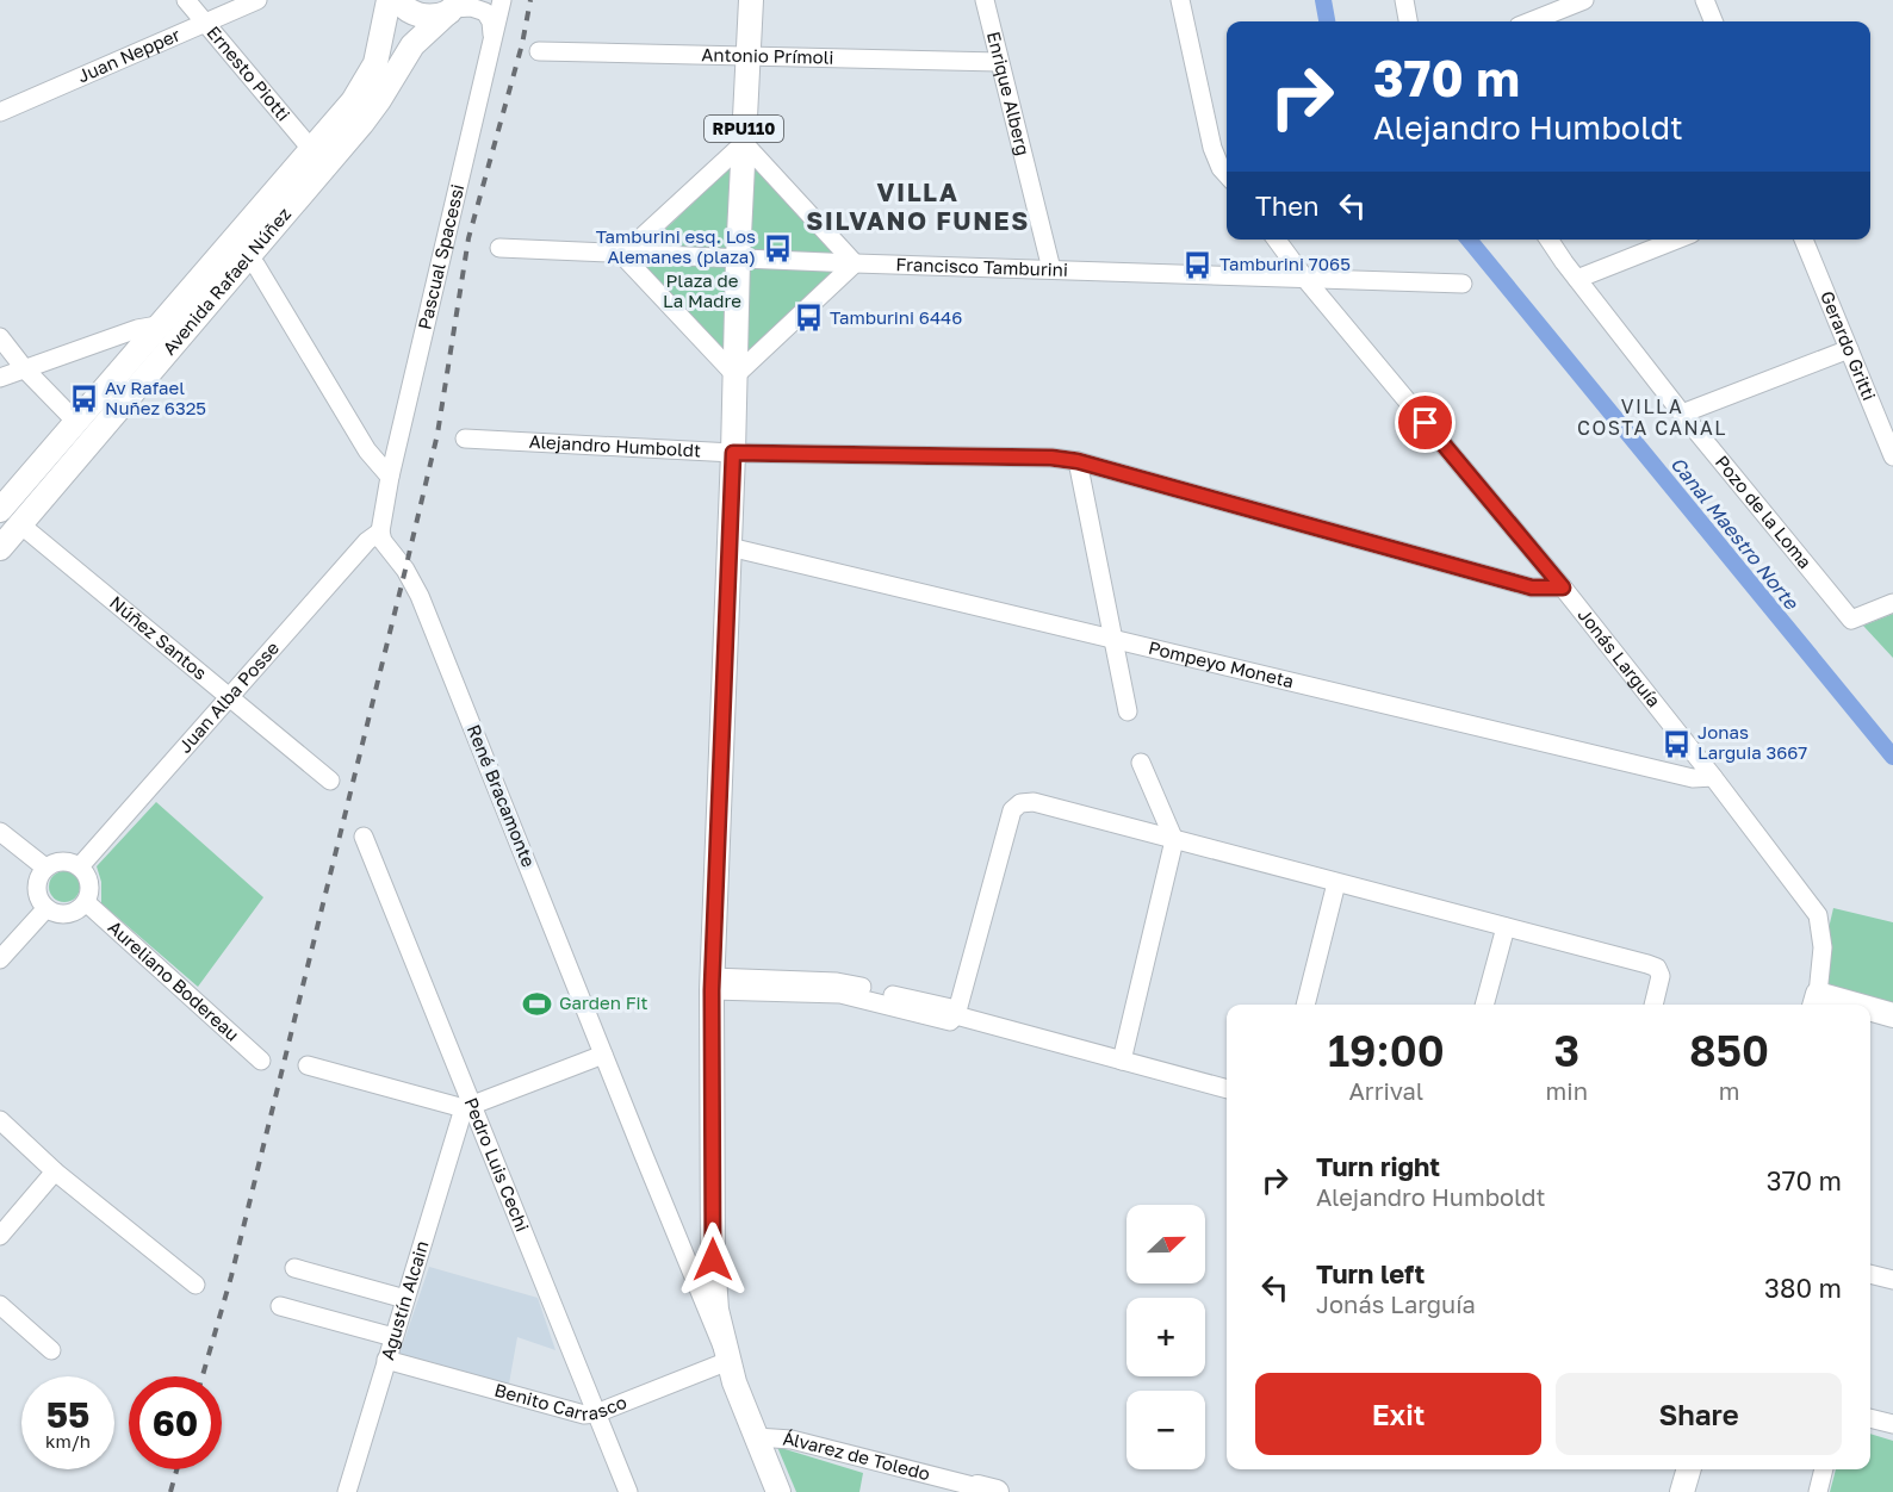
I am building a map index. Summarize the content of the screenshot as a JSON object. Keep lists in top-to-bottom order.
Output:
{
  "streets": {
    "main road": ["RPU110", "Avenida Rafael Núñez"],
    "street": [
      "Juan Nepper",
      "Antonio Prímoli",
      "Ernesto Piotti",
      "Enrique Alberg",
      "Pascual Spacessi",
      "Francisco Tamburini",
      "Gerardo Gritti",
      "Alejandro Humboldt",
      "Pozo de la Loma",
      "Núñez Santos",
      "Jonás Larguía",
      "Pompeyo Moneta",
      "Juan Alba Posse",
      "René Bracamonte",
      "Aureliano Bodereau",
      "Pedro Luis Cechi",
      "Agustín Alcain",
      "Benito Carrasco",
      "Álvarez de Toledo"
    ]
  },
  "crossings": [
    ["Juan Nepper", "Ernesto Piotti"],
    ["Antonio Prímoli", "Enrique Alberg"],
    ["Antonio Prímoli", "RPU110"],
    ["Ernesto Piotti", "Avenida Rafael Núñez"],
    ["Enrique Alberg", "Francisco Tamburini"],
    ["RPU110", "Francisco Tamburini"],
    ["RPU110", "Alejandro Humboldt"],
    ["RPU110", "Pompeyo Moneta"],
    ["RPU110", "René Bracamonte"],
    ["RPU110", "Benito Carrasco"],
    ["RPU110", "Álvarez de Toledo"],
    ["Francisco Tamburini", "Jonás Larguía"],
    ["Avenida Rafael Núñez", "Núñez Santos"],
    ["Alejandro Humboldt", "Jonás Larguía"],
    ["Núñez Santos", "Juan Alba Posse"],
    ["Jonás Larguía", "Pompeyo Moneta"],
    ["Juan Alba Posse", "René Bracamonte"],
    ["Juan Alba Posse", "Aureliano Bodereau"],
    ["René Bracamonte", "Benito Carrasco"],
    ["Pedro Luis Cechi", "Agustín Alcain"],
    ["Pedro Luis Cechi", "Benito Carrasco"],
    ["Agustín Alcain", "Benito Carrasco"]
  ],
  "districts": ["VILLA SILVANO FUNES", "VILLA COSTA CANAL"],
  "water": ["Canal Maestro Norte"],
  "parks": ["Plaza de La Madre"],
  "places": {
    "bus stop": [
      "Tamburini esq. Los Alemanes (plaza)",
      "Tamburini 7065",
      "Tamburini 6446",
      "Av Rafael Nuñez 6325",
      "Jonas Larguia 3667"
    ],
    "sports": ["Garden Fit"]
  },
  "north": "right",
  "page": {
    "turn": ["370 m", "Alejandro Humboldt"],
    "then": "Then",
    "eta": [
      "19:00",
      "Arrival",
      "3",
      "min",
      "850",
      "m"
    ],
    "list": [
      {
        "name": "Turn right",
        "note": "Alejandro Humboldt",
        "value": "370 m"
      },
      {
        "name": "Turn left",
        "note": "Jonás Larguía",
        "value": "380 m"
      }
    ],
    "map_buttons": ["+", "−"],
    "buttons": ["Exit", "Share"],
    "speed": "55 km/h",
    "limit": "60"
  }
}
